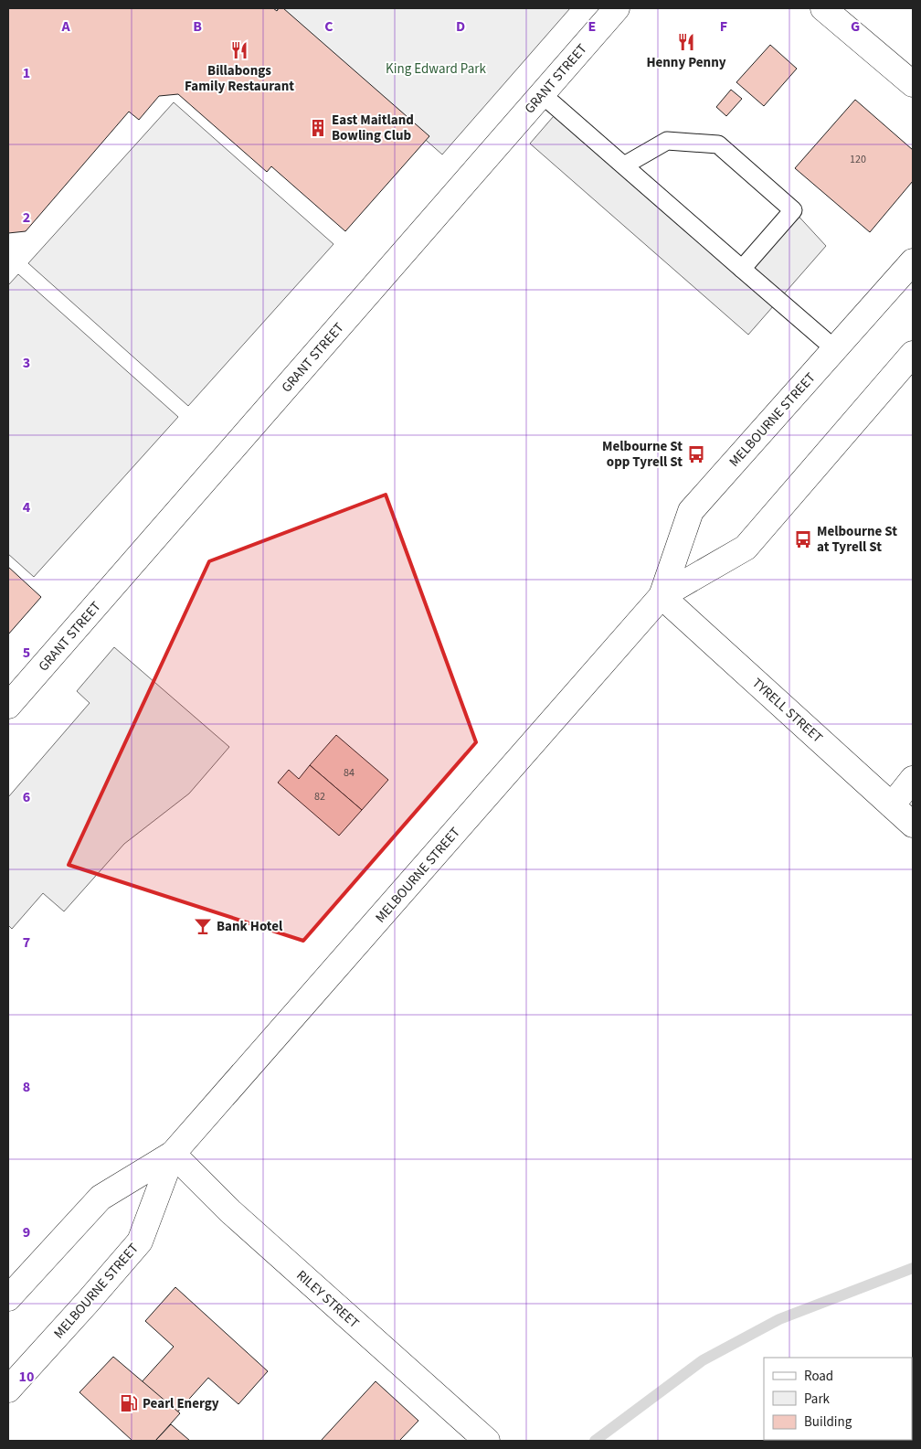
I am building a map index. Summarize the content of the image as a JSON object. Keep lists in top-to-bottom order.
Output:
{
  "streets": {
    "main road": [
      "GRANT STREET",
      "MELBOURNE STREET",
      "TYRELL STREET",
      "RILEY STREET"
    ]
  },
  "crossings": [
    ["MELBOURNE STREET", "TYRELL STREET"],
    ["MELBOURNE STREET", "RILEY STREET"]
  ],
  "parks": ["King Edward Park"],
  "places": {
    "restaurant": ["Henny Penny", "Billabongs Family Restaurant"],
    "building": ["East Maitland Bowling Club"],
    "bus stop": ["Melbourne St opp Tyrell St", "Melbourne St at Tyrell St"],
    "bar": ["Bank Hotel"],
    "fuel station": ["Pearl Energy"]
  },
  "house_numbers": ["120", "84", "82"],
  "legend": ["Road", "Park", "Building"],
  "grid": {
    "columns": [
      "A",
      "B",
      "C",
      "D",
      "E",
      "F",
      "G"
    ],
    "rows": [
      "1",
      "2",
      "3",
      "4",
      "5",
      "6",
      "7",
      "8",
      "9",
      "10"
    ]
  }
}
